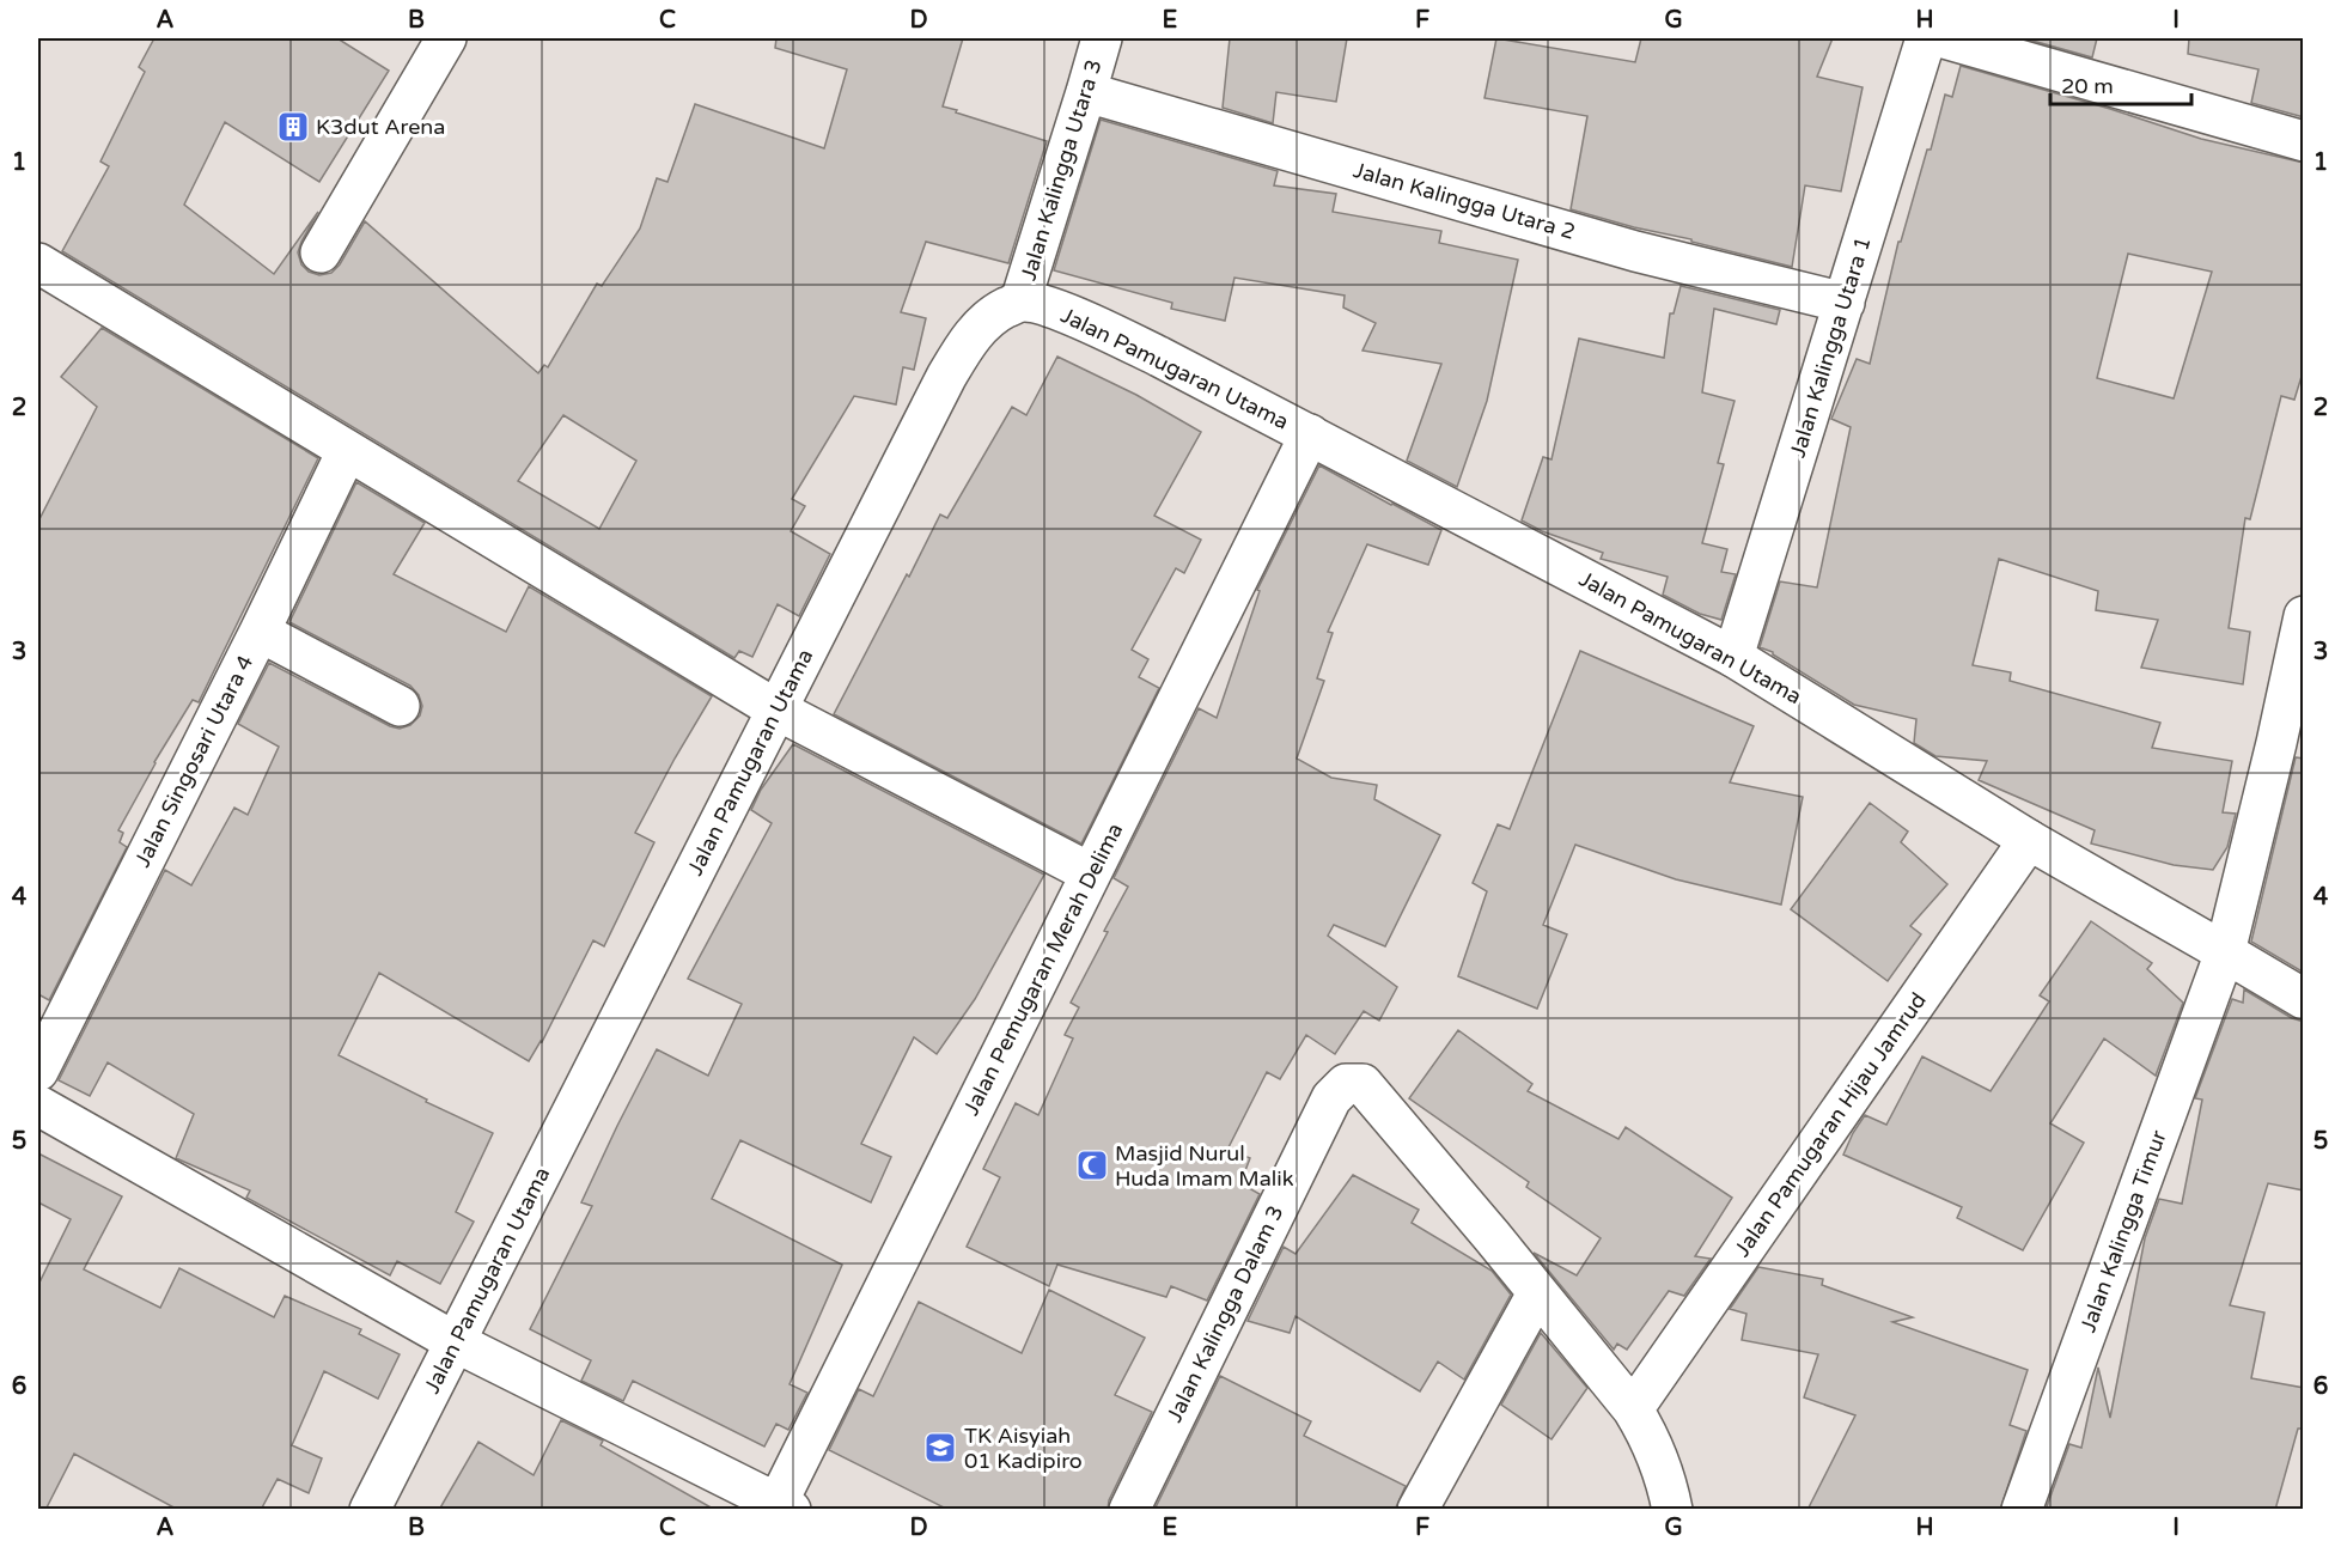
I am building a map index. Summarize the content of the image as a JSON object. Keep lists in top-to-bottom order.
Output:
{
  "streets": {
    "street": [
      "Jalan Kalingga Utara 3",
      "Jalan Kalingga Utara 2",
      "Jalan Kalingga Utara 1",
      "Jalan Pamugaran Utama",
      "Jalan Singosari Utara 4",
      "Jalan Pemugaran Merah Delima",
      "Jalan Pamugaran Hijau Jamrud",
      "Jalan Kalingga Timur",
      "Jalan Kalingga Dalam 3"
    ]
  },
  "crossings": [
    ["Jalan Kalingga Utara 3", "Jalan Kalingga Utara 2"],
    ["Jalan Kalingga Utara 3", "Jalan Pamugaran Utama"],
    ["Jalan Kalingga Utara 2", "Jalan Kalingga Utara 1"],
    ["Jalan Kalingga Utara 1", "Jalan Pamugaran Utama"],
    ["Jalan Pamugaran Utama", "Jalan Pemugaran Merah Delima"],
    ["Jalan Pamugaran Utama", "Jalan Pamugaran Hijau Jamrud"],
    ["Jalan Pamugaran Utama", "Jalan Kalingga Timur"]
  ],
  "places": {
    "building": ["K3dut Arena"],
    "mosque": ["Masjid Nurul Huda Imam Malik"],
    "school or university": ["TK Aisyiah 01 Kadipiro"]
  },
  "scale_bar": "20 m",
  "grid": {
    "columns": [
      "A",
      "B",
      "C",
      "D",
      "E",
      "F",
      "G",
      "H",
      "I"
    ],
    "rows": [
      "1",
      "2",
      "3",
      "4",
      "5",
      "6"
    ]
  }
}
